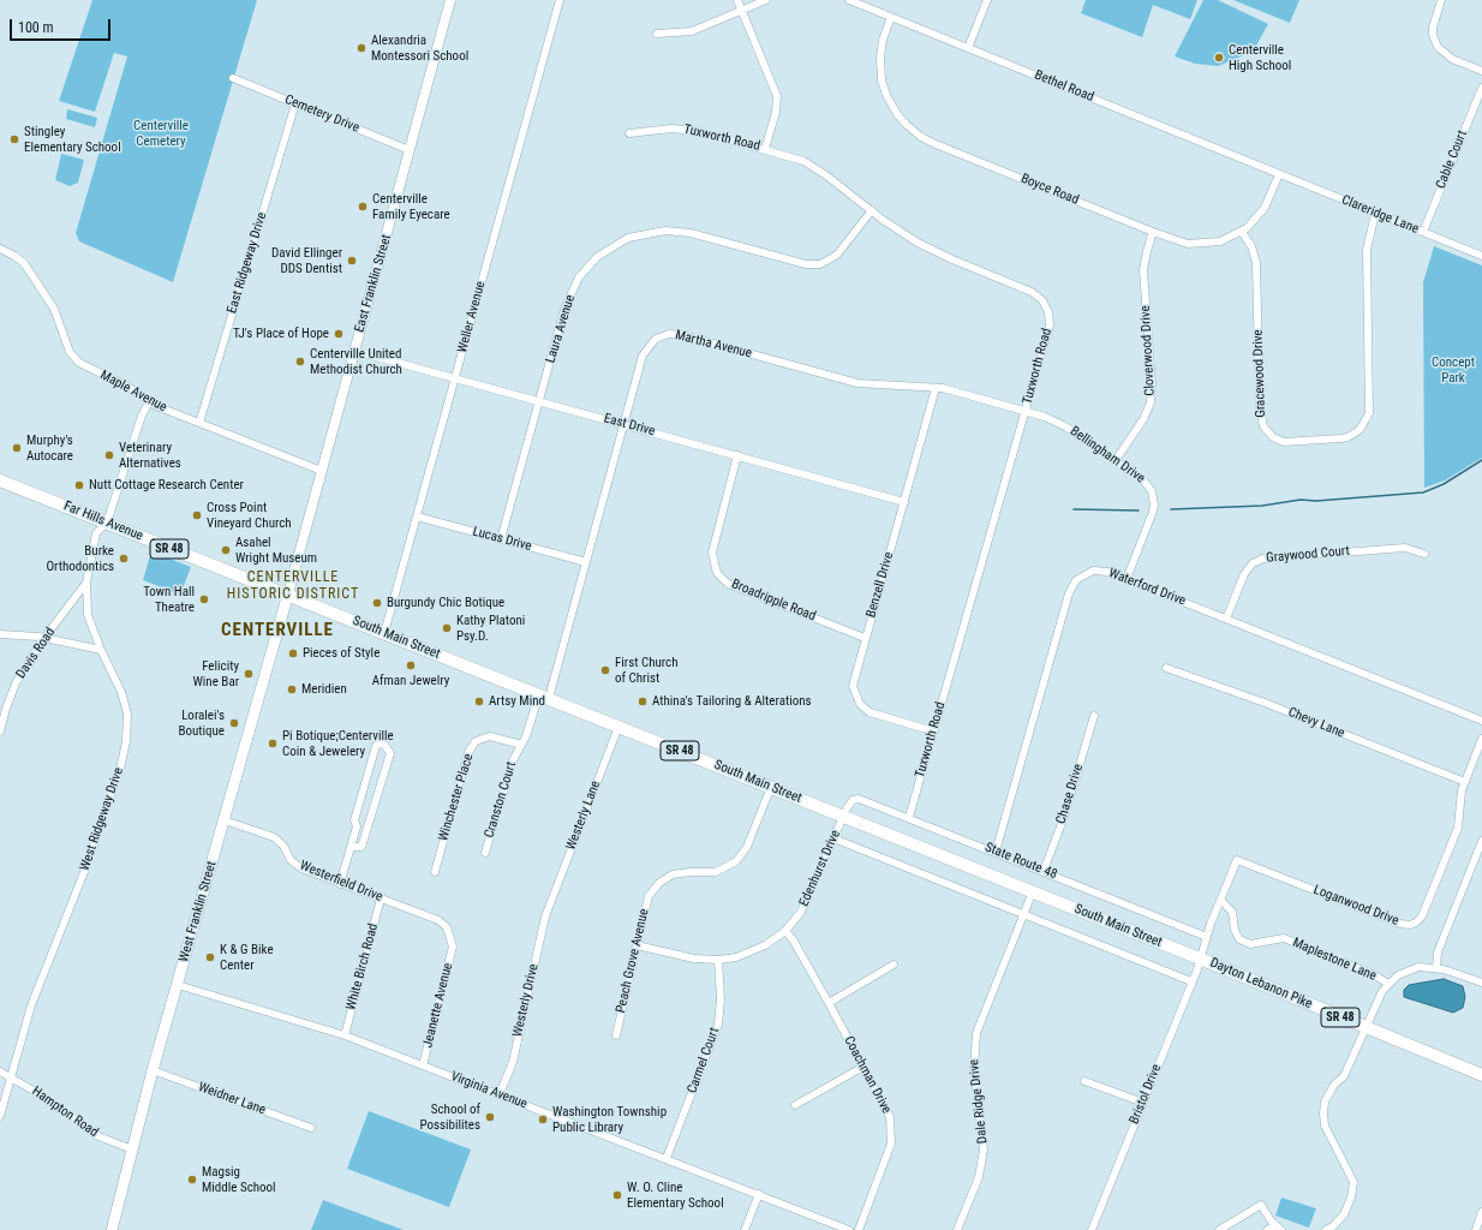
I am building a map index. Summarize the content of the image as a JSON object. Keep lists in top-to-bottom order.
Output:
{
  "streets": {
    "main road": [
      "Far Hills Avenue",
      "SR 48",
      "South Main Street",
      "West Franklin Street",
      "Dayton Lebanon Pike"
    ],
    "street": [
      "Bethel Road",
      "Cemetery Drive",
      "Tuxworth Road",
      "Cable Court",
      "Boyce Road",
      "Clareridge Lane",
      "East Ridgeway Drive",
      "East Franklin Street",
      "Weller Avenue",
      "Laura Avenue",
      "Martha Avenue",
      "Cloverwood Drive",
      "Gracewood Drive",
      "Maple Avenue",
      "East Drive",
      "Bellingham Drive",
      "Lucas Drive",
      "Graywood Court",
      "Benzell Drive",
      "Waterford Drive",
      "Broadripple Road",
      "Davis Road",
      "Chevy Lane",
      "Chase Drive",
      "Winchester Place",
      "Cranston Court",
      "Westerly Lane",
      "West Ridgeway Drive",
      "State Route 48",
      "Edenhurst Drive",
      "Westerfield Drive",
      "Loganwood Drive",
      "Maplestone Lane",
      "Peach Grove Avenue",
      "White Birch Road",
      "Westerly Drive",
      "Jeanette Avenue",
      "Carmel Court",
      "Coachman Drive",
      "Virginia Avenue",
      "Bristol Drive",
      "Weidner Lane",
      "Dale Ridge Drive",
      "Hampton Road"
    ]
  },
  "crossings": [
    ["Bethel Road", "Boyce Road"],
    ["Bethel Road", "Clareridge Lane"],
    ["Cemetery Drive", "East Ridgeway Drive"],
    ["Cemetery Drive", "East Franklin Street"],
    ["Tuxworth Road", "Laura Avenue"],
    ["Tuxworth Road", "Martha Avenue"],
    ["Tuxworth Road", "Bellingham Drive"],
    ["Tuxworth Road", "Benzell Drive"],
    ["Tuxworth Road", "State Route 48"],
    ["Cable Court", "Clareridge Lane"],
    ["Boyce Road", "Clareridge Lane"],
    ["Boyce Road", "Cloverwood Drive"],
    ["Boyce Road", "Gracewood Drive"],
    ["Clareridge Lane", "Gracewood Drive"],
    ["East Ridgeway Drive", "Maple Avenue"],
    ["East Franklin Street", "Maple Avenue"],
    ["East Franklin Street", "East Drive"],
    ["East Franklin Street", "Far Hills Avenue"],
    ["East Franklin Street", "South Main Street"],
    ["East Franklin Street", "West Franklin Street"],
    ["Weller Avenue", "East Drive"],
    ["Weller Avenue", "Lucas Drive"],
    ["Weller Avenue", "South Main Street"],
    ["Laura Avenue", "East Drive"],
    ["Laura Avenue", "Lucas Drive"],
    ["Martha Avenue", "East Drive"],
    ["Martha Avenue", "Bellingham Drive"],
    ["Martha Avenue", "Lucas Drive"],
    ["Martha Avenue", "Benzell Drive"],
    ["Martha Avenue", "South Main Street"],
    ["Martha Avenue", "Cranston Court"],
    ["Cloverwood Drive", "Bellingham Drive"],
    ["East Drive", "Benzell Drive"],
    ["East Drive", "Broadripple Road"],
    ["Bellingham Drive", "Waterford Drive"],
    ["Far Hills Avenue", "South Main Street"],
    ["Far Hills Avenue", "West Ridgeway Drive"],
    ["Far Hills Avenue", "West Franklin Street"],
    ["Graywood Court", "Waterford Drive"],
    ["Benzell Drive", "Broadripple Road"],
    ["Waterford Drive", "State Route 48"],
    ["South Main Street", "Cranston Court"],
    ["South Main Street", "Westerly Lane"],
    ["South Main Street", "State Route 48"],
    ["South Main Street", "Edenhurst Drive"],
    ["South Main Street", "Loganwood Drive"],
    ["South Main Street", "West Franklin Street"],
    ["South Main Street", "Peach Grove Avenue"],
    ["South Main Street", "Dayton Lebanon Pike"],
    ["South Main Street", "Bristol Drive"],
    ["South Main Street", "Dale Ridge Drive"],
    ["Davis Road", "West Ridgeway Drive"],
    ["Chevy Lane", "Loganwood Drive"],
    ["Chase Drive", "State Route 48"],
    ["Winchester Place", "Cranston Court"],
    ["Westerly Lane", "Westerly Drive"],
    ["West Ridgeway Drive", "Hampton Road"],
    ["State Route 48", "Edenhurst Drive"],
    ["State Route 48", "Loganwood Drive"],
    ["Edenhurst Drive", "Peach Grove Avenue"],
    ["Edenhurst Drive", "Carmel Court"],
    ["Edenhurst Drive", "Coachman Drive"],
    ["Westerfield Drive", "West Franklin Street"],
    ["Westerfield Drive", "White Birch Road"],
    ["Westerfield Drive", "Jeanette Avenue"],
    ["Loganwood Drive", "Maplestone Lane"],
    ["Loganwood Drive", "Dayton Lebanon Pike"],
    ["Loganwood Drive", "Bristol Drive"],
    ["West Franklin Street", "Virginia Avenue"],
    ["West Franklin Street", "Weidner Lane"],
    ["West Franklin Street", "Hampton Road"],
    ["White Birch Road", "Virginia Avenue"],
    ["Dayton Lebanon Pike", "Bristol Drive"],
    ["Westerly Drive", "Virginia Avenue"],
    ["Jeanette Avenue", "Virginia Avenue"],
    ["Carmel Court", "Virginia Avenue"]
  ],
  "districts": ["CENTERVILLE HISTORIC DISTRICT", "CENTERVILLE"],
  "parks": ["Centerville Cemetery", "Concept Park"],
  "places": [
    "Alexandria Montessori School",
    "Centerville High School",
    "Stingley Elementary School",
    "Centerville Family Eyecare",
    "David Ellinger DDS Dentist",
    "TJ's Place of Hope",
    "Centerville United Methodist Church",
    "Murphy's Autocare",
    "Veterinary Alternatives",
    "Nutt Cottage Research Center",
    "Cross Point Vineyard Church",
    "Asahel Wright Museum",
    "Burke Orthodontics",
    "Town Hall Theatre",
    "Burgundy Chic Botique",
    "Kathy Platoni Psy.D.",
    "Pieces of Style",
    "Afman Jewelry",
    "First Church of Christ",
    "Felicity Wine Bar",
    "Meridien",
    "Artsy Mind",
    "Athina's Tailoring & Alterations",
    "Loralei's Boutique",
    "Pi Botique;Centerville Coin & Jewelery",
    "K & G Bike Center",
    "School of Possibilites",
    "Washington Township Public Library",
    "Magsig Middle School",
    "W. O. Cline Elementary School"
  ],
  "scale_bar": "100 m"
}
